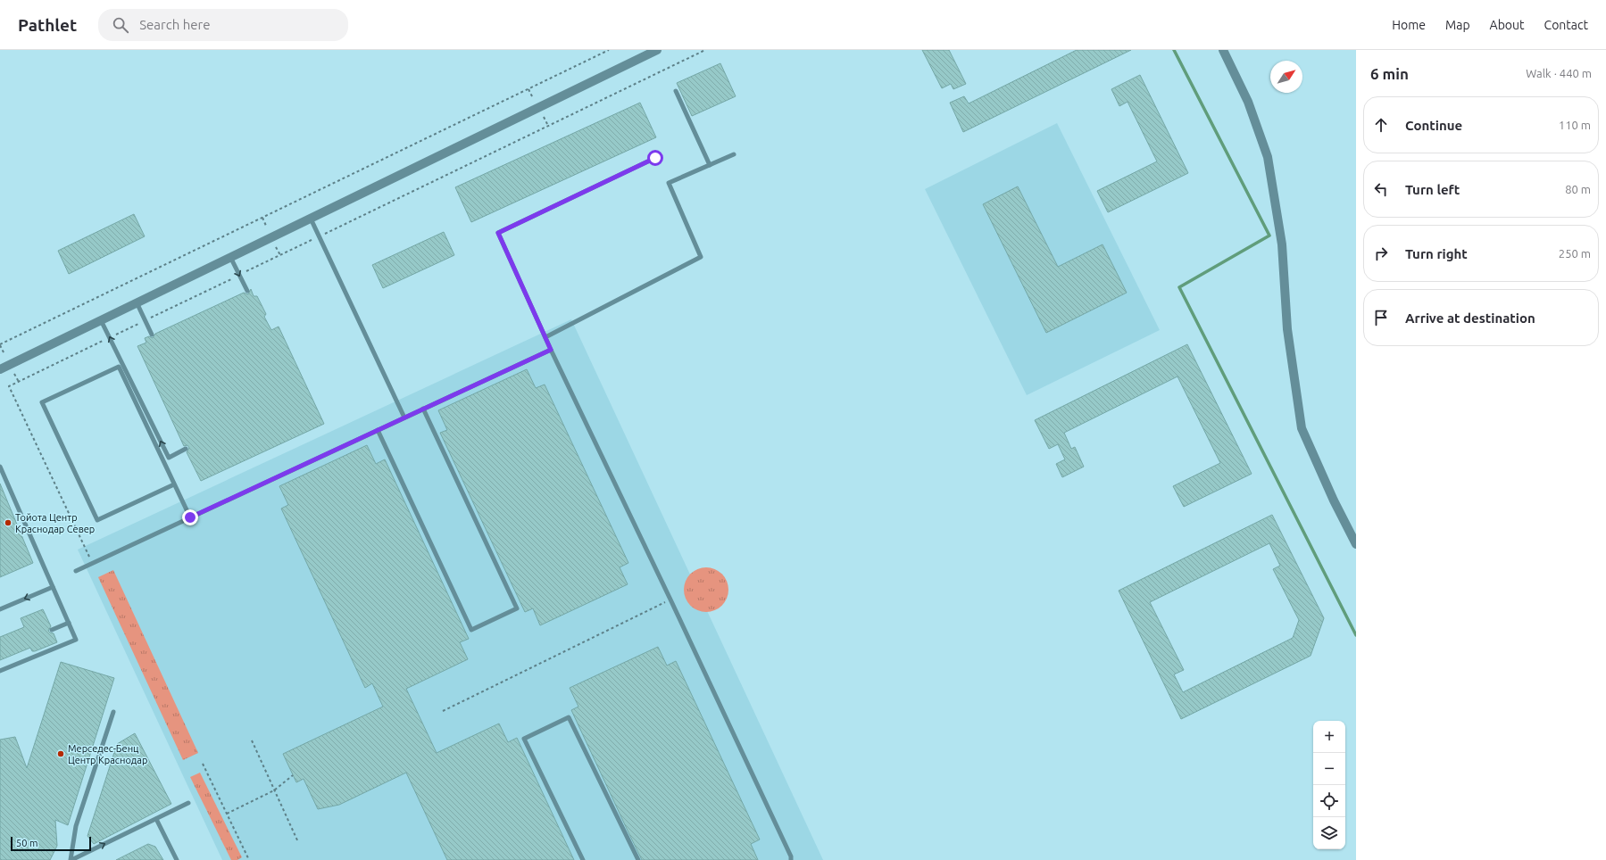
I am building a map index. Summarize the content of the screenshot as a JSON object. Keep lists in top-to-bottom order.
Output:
{
  "places": ["Тойота Центр Краснодар Север", "Мерседес-Бенц Центр Краснодар"],
  "scale_bar": "50 m",
  "north": "top right",
  "page": {
    "header": "Pathlet",
    "search": "Search here",
    "nav": [
      "Home",
      "Map",
      "About",
      "Contact"
    ],
    "heading": ["6 min", "Walk · 440 m"],
    "list": [
      ["Continue", "110 m"],
      ["Turn left", "80 m"],
      ["Turn right", "250 m"],
      "Arrive at destination"
    ],
    "map_buttons": ["+", "−"],
    "scale": "50 m"
  }
}
